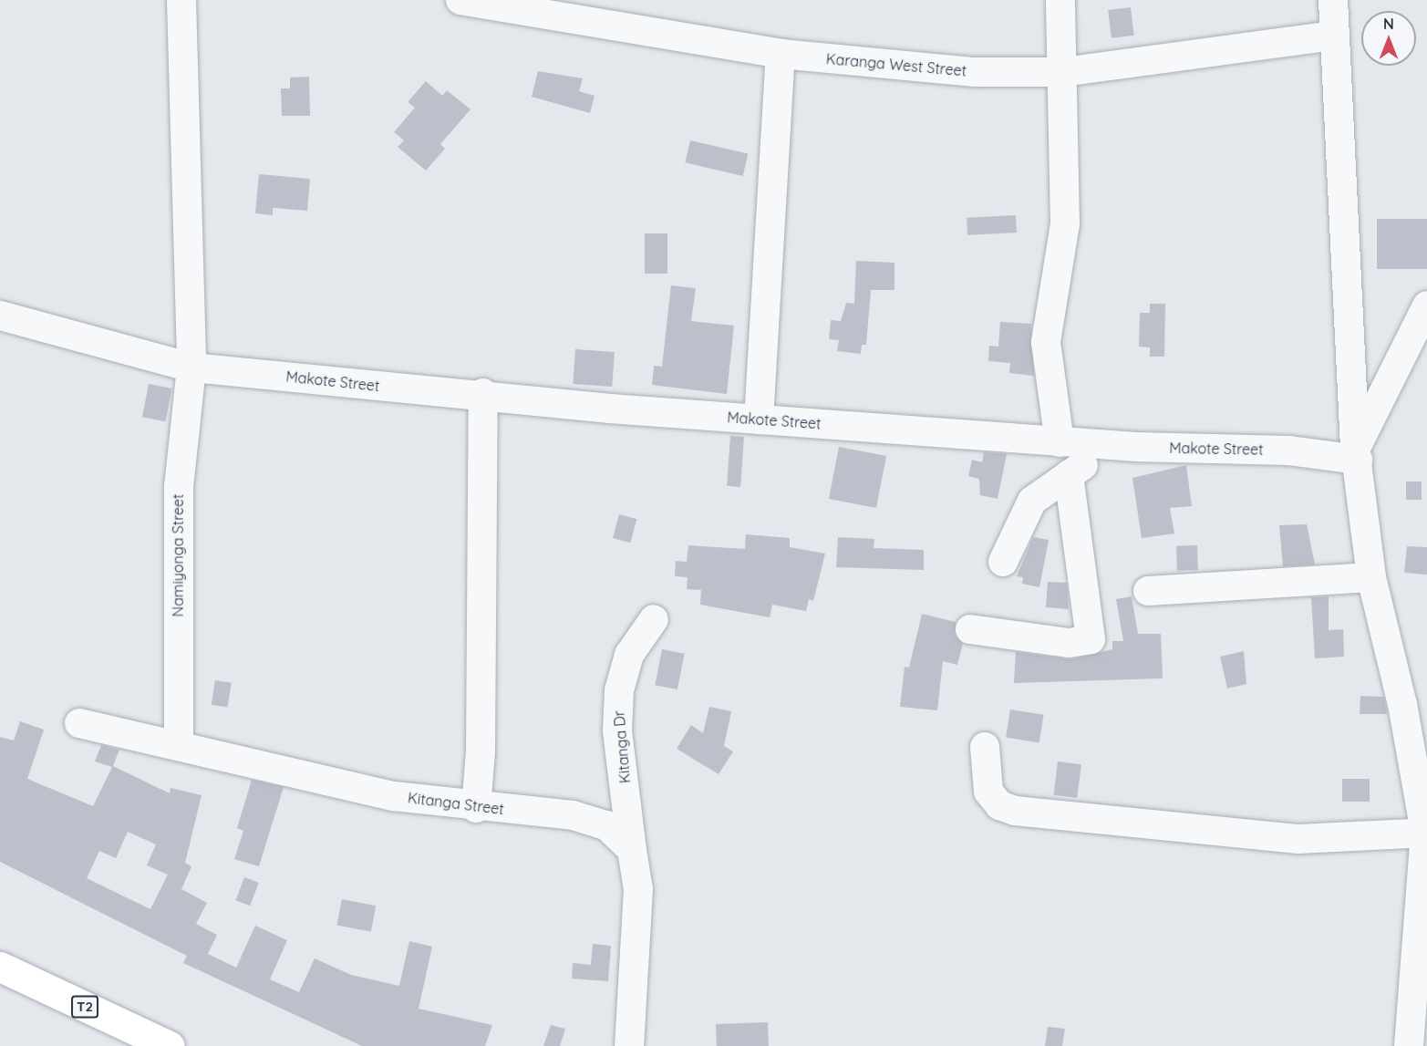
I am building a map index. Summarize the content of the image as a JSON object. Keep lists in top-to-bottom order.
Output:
{
  "streets": {
    "highway": ["T2"],
    "street": [
      "Karanga West Street",
      "Makote Street",
      "Namiyonga Street",
      "Kitanga Dr",
      "Kitanga Street"
    ]
  },
  "crossings": [
    ["Makote Street", "Namiyonga Street"],
    ["Namiyonga Street", "Kitanga Street"],
    ["Kitanga Dr", "Kitanga Street"]
  ],
  "north": "top"
}
